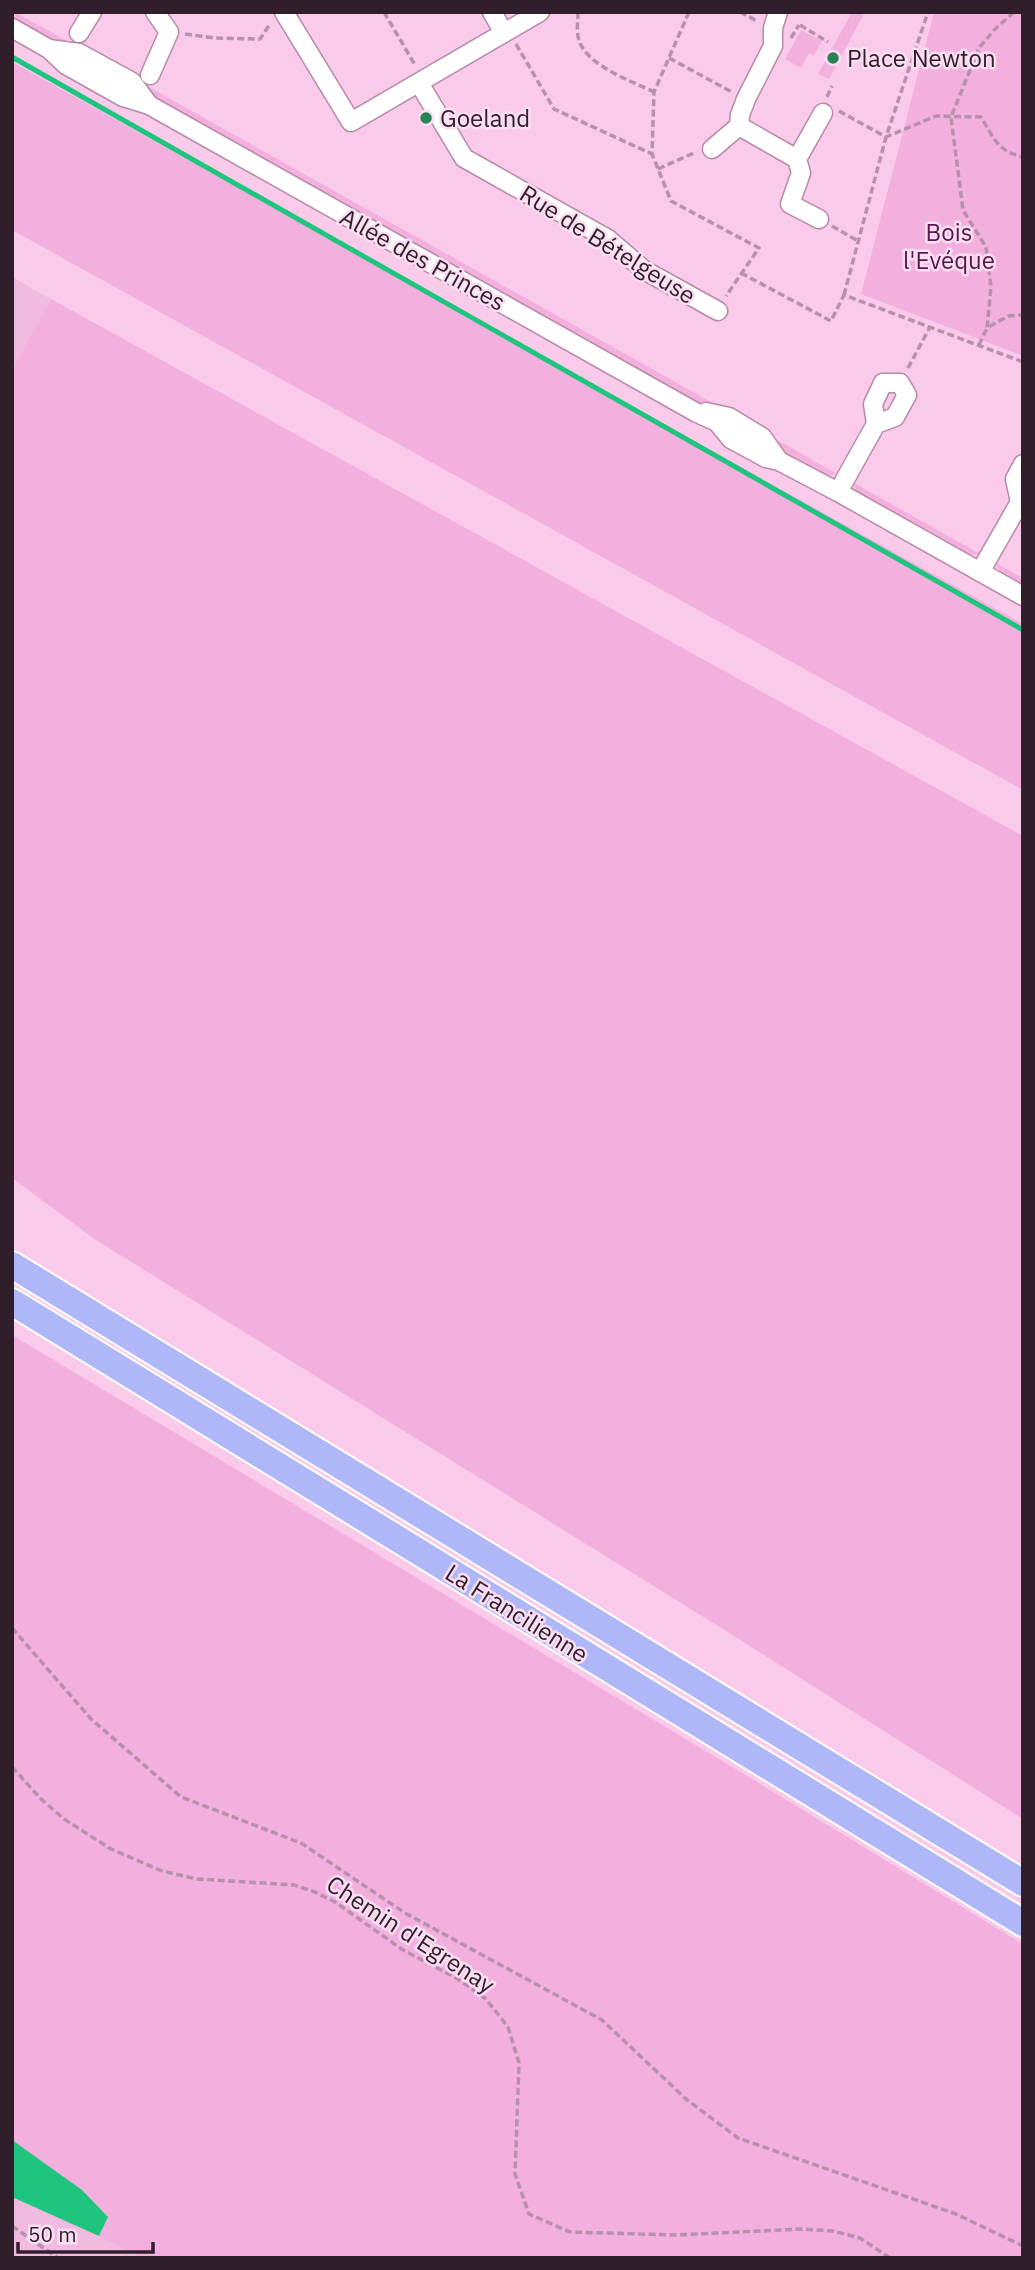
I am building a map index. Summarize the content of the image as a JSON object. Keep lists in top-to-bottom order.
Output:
{
  "streets": {
    "highway": ["La Francilienne"],
    "street": ["Rue de Bételgeuse", "Allée des Princes"],
    "path": ["Chemin d'Egrenay"]
  },
  "parks": ["Bois l'Evéque"],
  "places": ["Place Newton", "Goeland"],
  "scale_bar": "50 m"
}
